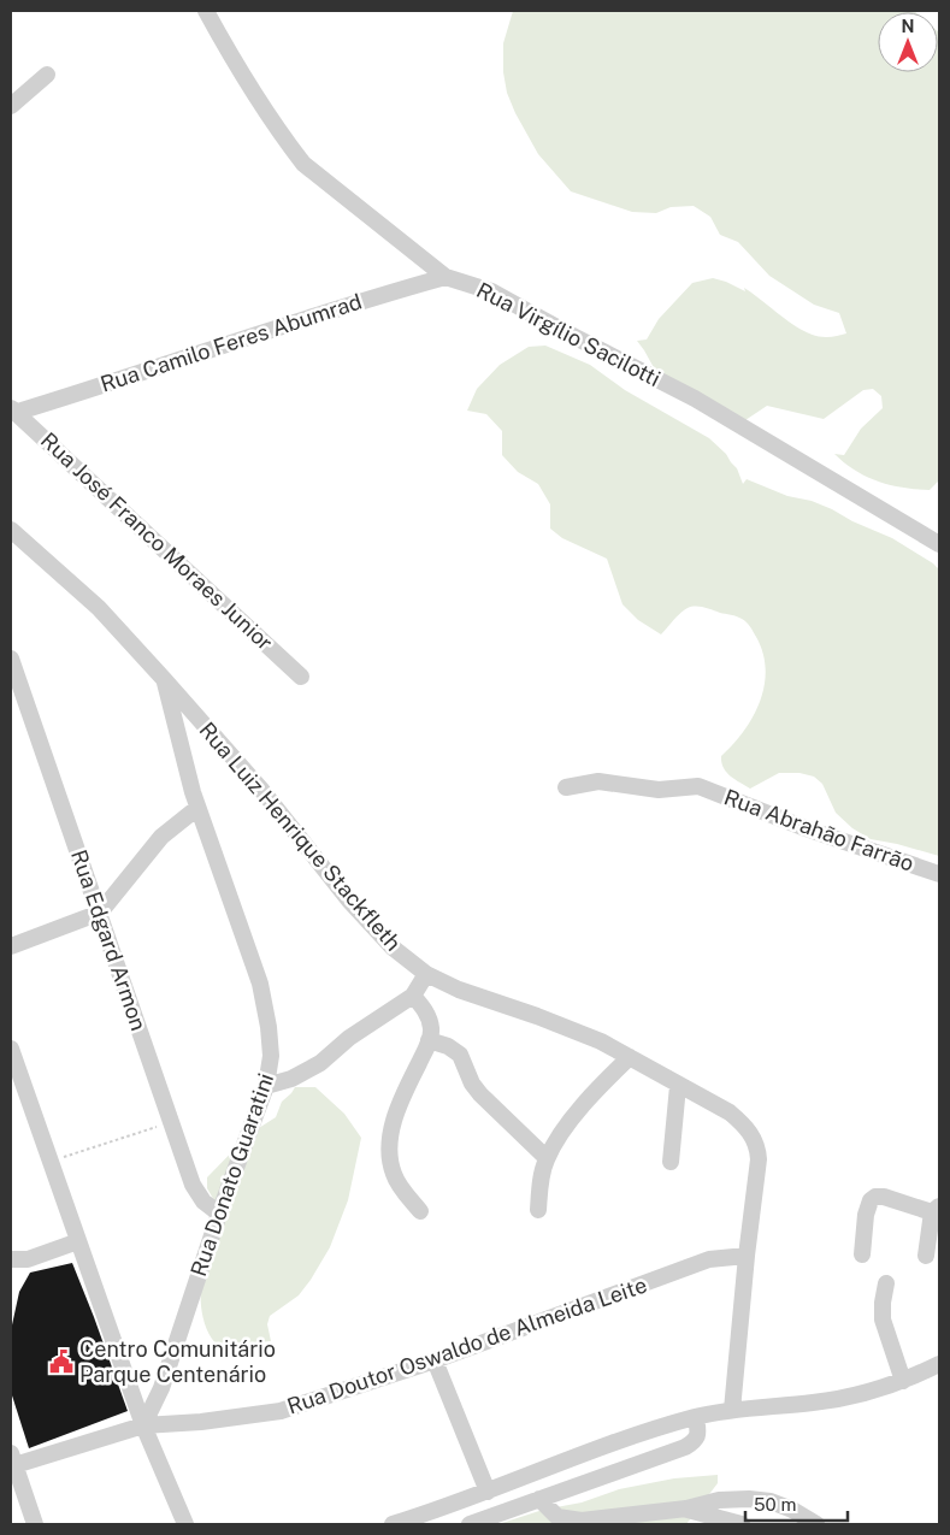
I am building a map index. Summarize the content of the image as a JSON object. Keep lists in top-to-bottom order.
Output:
{
  "streets": {
    "street": [
      "Rua Virgílio Sacilotti",
      "Rua Camilo Feres Abumrad",
      "Rua José Franco Moraes Junior",
      "Rua Abrahão Farrão",
      "Rua Luiz Henrique Stackfleth",
      "Rua Edgard Armon",
      "Rua Donato Guaratini",
      "Rua Doutor Oswaldo de Almeida Leite"
    ]
  },
  "crossings": [
    ["Rua Virgílio Sacilotti", "Rua Camilo Feres Abumrad"],
    ["Rua Camilo Feres Abumrad", "Rua José Franco Moraes Junior"],
    ["Rua Luiz Henrique Stackfleth", "Rua Donato Guaratini"],
    ["Rua Luiz Henrique Stackfleth", "Rua Doutor Oswaldo de Almeida Leite"],
    ["Rua Edgard Armon", "Rua Donato Guaratini"],
    ["Rua Donato Guaratini", "Rua Doutor Oswaldo de Almeida Leite"]
  ],
  "places": {
    "public building": ["Centro Comunitário Parque Centenário"]
  },
  "scale_bar": "50 m",
  "north": "top"
}
